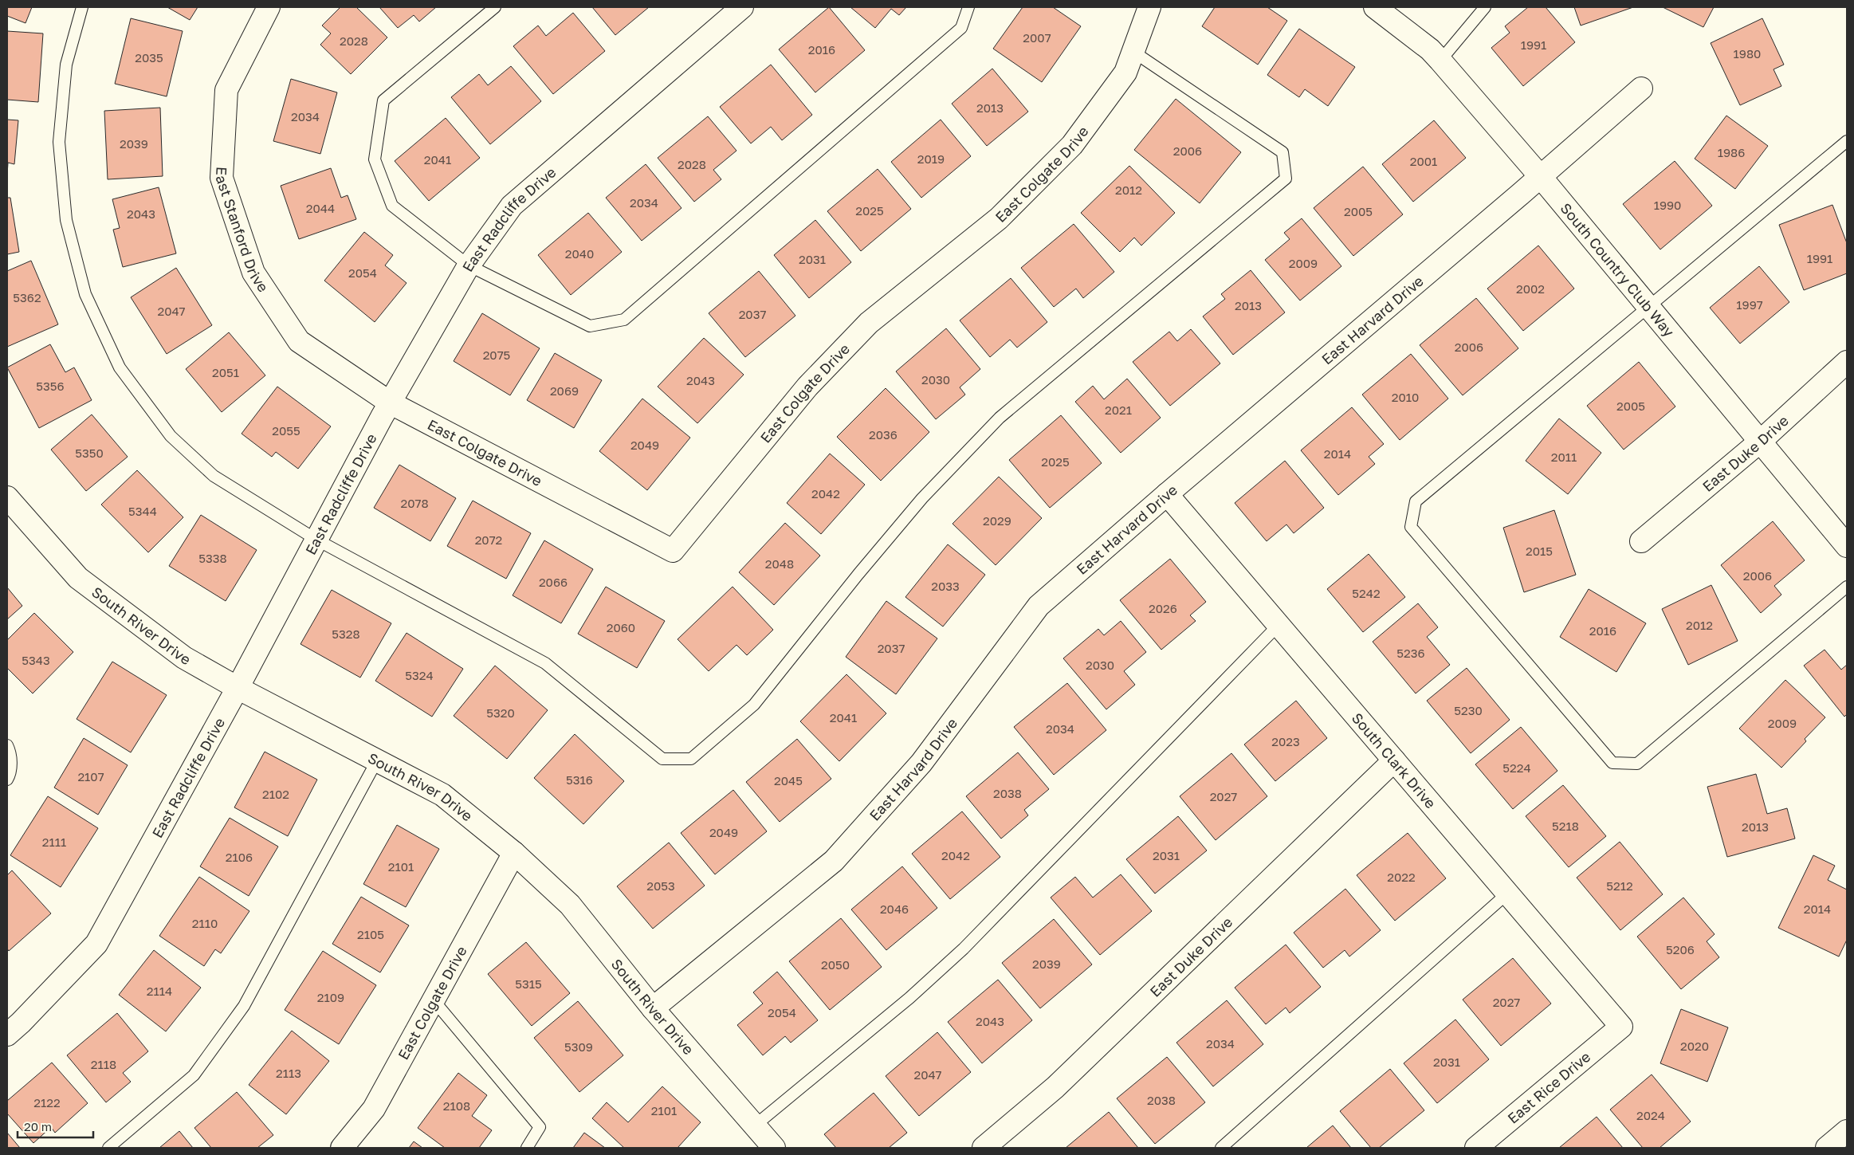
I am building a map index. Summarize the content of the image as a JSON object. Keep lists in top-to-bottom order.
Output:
{
  "streets": {
    "street": [
      "East Colgate Drive",
      "East Radcliffe Drive",
      "East Stanford Drive",
      "South Country Club Way",
      "East Harvard Drive",
      "East Duke Drive",
      "South River Drive",
      "South Clark Drive",
      "East Rice Drive"
    ]
  },
  "crossings": [
    ["East Colgate Drive", "East Radcliffe Drive"],
    ["East Colgate Drive", "East Stanford Drive"],
    ["East Colgate Drive", "South River Drive"],
    ["East Radcliffe Drive", "East Stanford Drive"],
    ["East Radcliffe Drive", "South River Drive"],
    ["South Country Club Way", "East Harvard Drive"],
    ["South Country Club Way", "East Duke Drive"],
    ["East Harvard Drive", "South River Drive"],
    ["East Harvard Drive", "South Clark Drive"],
    ["East Duke Drive", "South Clark Drive"],
    ["South Clark Drive", "East Rice Drive"]
  ],
  "house_numbers": [
    "2007",
    "2028",
    "1991",
    "2016",
    "1980",
    "2035",
    "2013",
    "2034",
    "2039",
    "2006",
    "1986",
    "2019",
    "2041",
    "2001",
    "2028",
    "2012",
    "2034",
    "1990",
    "2044",
    "2025",
    "2005",
    "2043",
    "2040",
    "1991",
    "2031",
    "2009",
    "2054",
    "2002",
    "5362",
    "1997",
    "2013",
    "2047",
    "2037",
    "2006",
    "2075",
    "2051",
    "2030",
    "2043",
    "5356",
    "2069",
    "2010",
    "2005",
    "2021",
    "2055",
    "2036",
    "2049",
    "5350",
    "2014",
    "2011",
    "2025",
    "2042",
    "2078",
    "5344",
    "2029",
    "2072",
    "2015",
    "5338",
    "2048",
    "2006",
    "2066",
    "2033",
    "5242",
    "2026",
    "2012",
    "2060",
    "2016",
    "5328",
    "2037",
    "5236",
    "5343",
    "2030",
    "5324",
    "5230",
    "5320",
    "2041",
    "2009",
    "2034",
    "2023",
    "5224",
    "2107",
    "5316",
    "2045",
    "2038",
    "2102",
    "2027",
    "5218",
    "2013",
    "2049",
    "2111",
    "2042",
    "2031",
    "2106",
    "2101",
    "2022",
    "2053",
    "5212",
    "2046",
    "2014",
    "2110",
    "2105",
    "5206",
    "2039",
    "2050",
    "5315",
    "2114",
    "2109",
    "2027",
    "2054",
    "2043",
    "2034",
    "2020",
    "5309",
    "2031",
    "2118",
    "2113",
    "2047",
    "2038",
    "2122",
    "2108",
    "2101",
    "2024"
  ],
  "scale_bar": "20 m"
}
